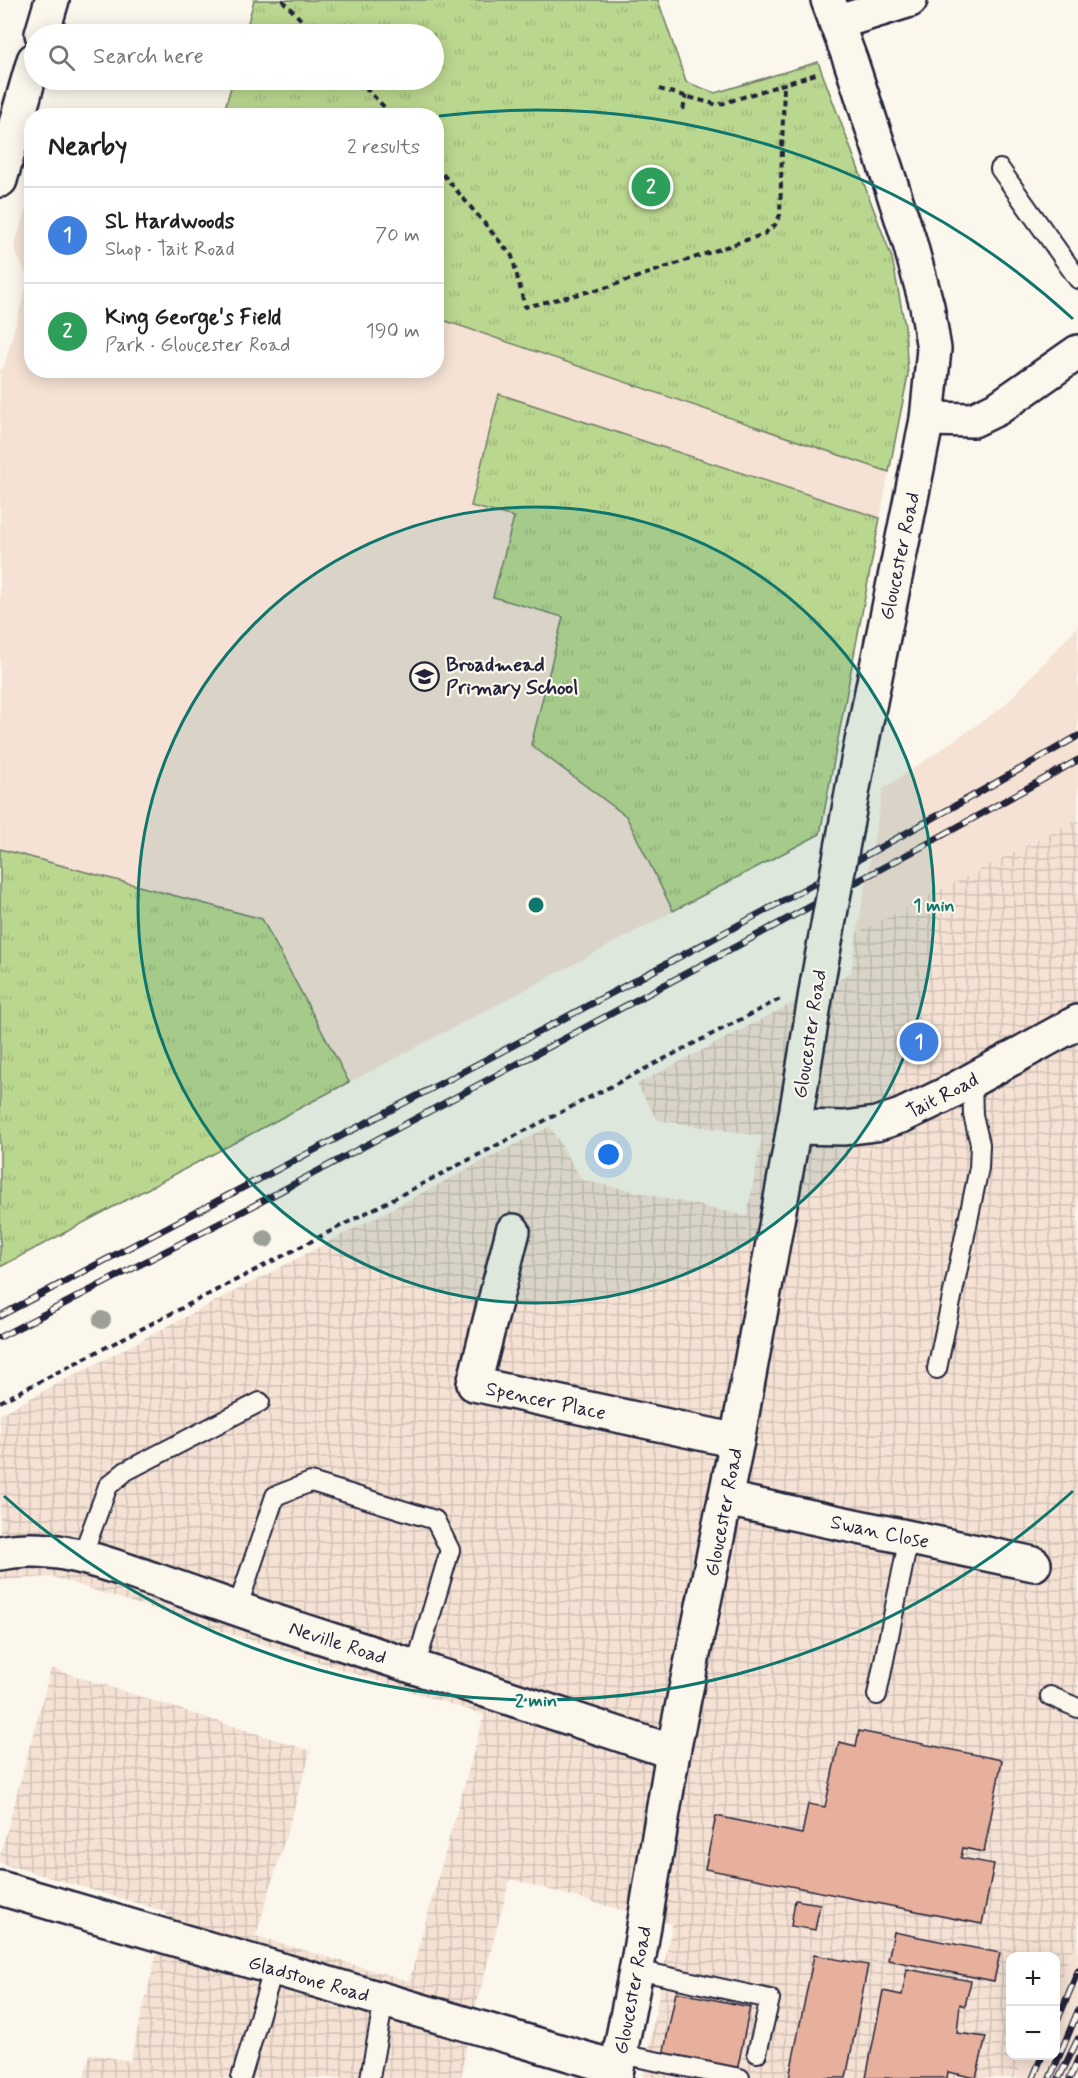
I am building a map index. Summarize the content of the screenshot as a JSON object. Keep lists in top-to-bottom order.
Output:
{
  "streets": {
    "street": [
      "Gloucester Road",
      "Tait Road",
      "Spencer Place",
      "Swan Close",
      "Neville Road",
      "Gladstone Road"
    ]
  },
  "crossings": [
    ["Gloucester Road", "Tait Road"],
    ["Gloucester Road", "Spencer Place"],
    ["Gloucester Road", "Swan Close"],
    ["Gloucester Road", "Neville Road"],
    ["Gloucester Road", "Gladstone Road"]
  ],
  "places": {
    "school or university": ["Broadmead Primary School"]
  },
  "page": {
    "search": "Search here",
    "heading": ["Nearby", "2 results"],
    "pins": ["2", "1"],
    "list": [
      {
        "mark": "1",
        "name": "SL Hardwoods",
        "note": "Shop · Tait Road",
        "value": "70 m"
      },
      {
        "mark": "2",
        "name": "King George's Field",
        "note": "Park · Gloucester Road",
        "value": "190 m"
      }
    ],
    "map_buttons": ["+", "−"]
  },
  "rings": ["1 min", "2 min"]
}
